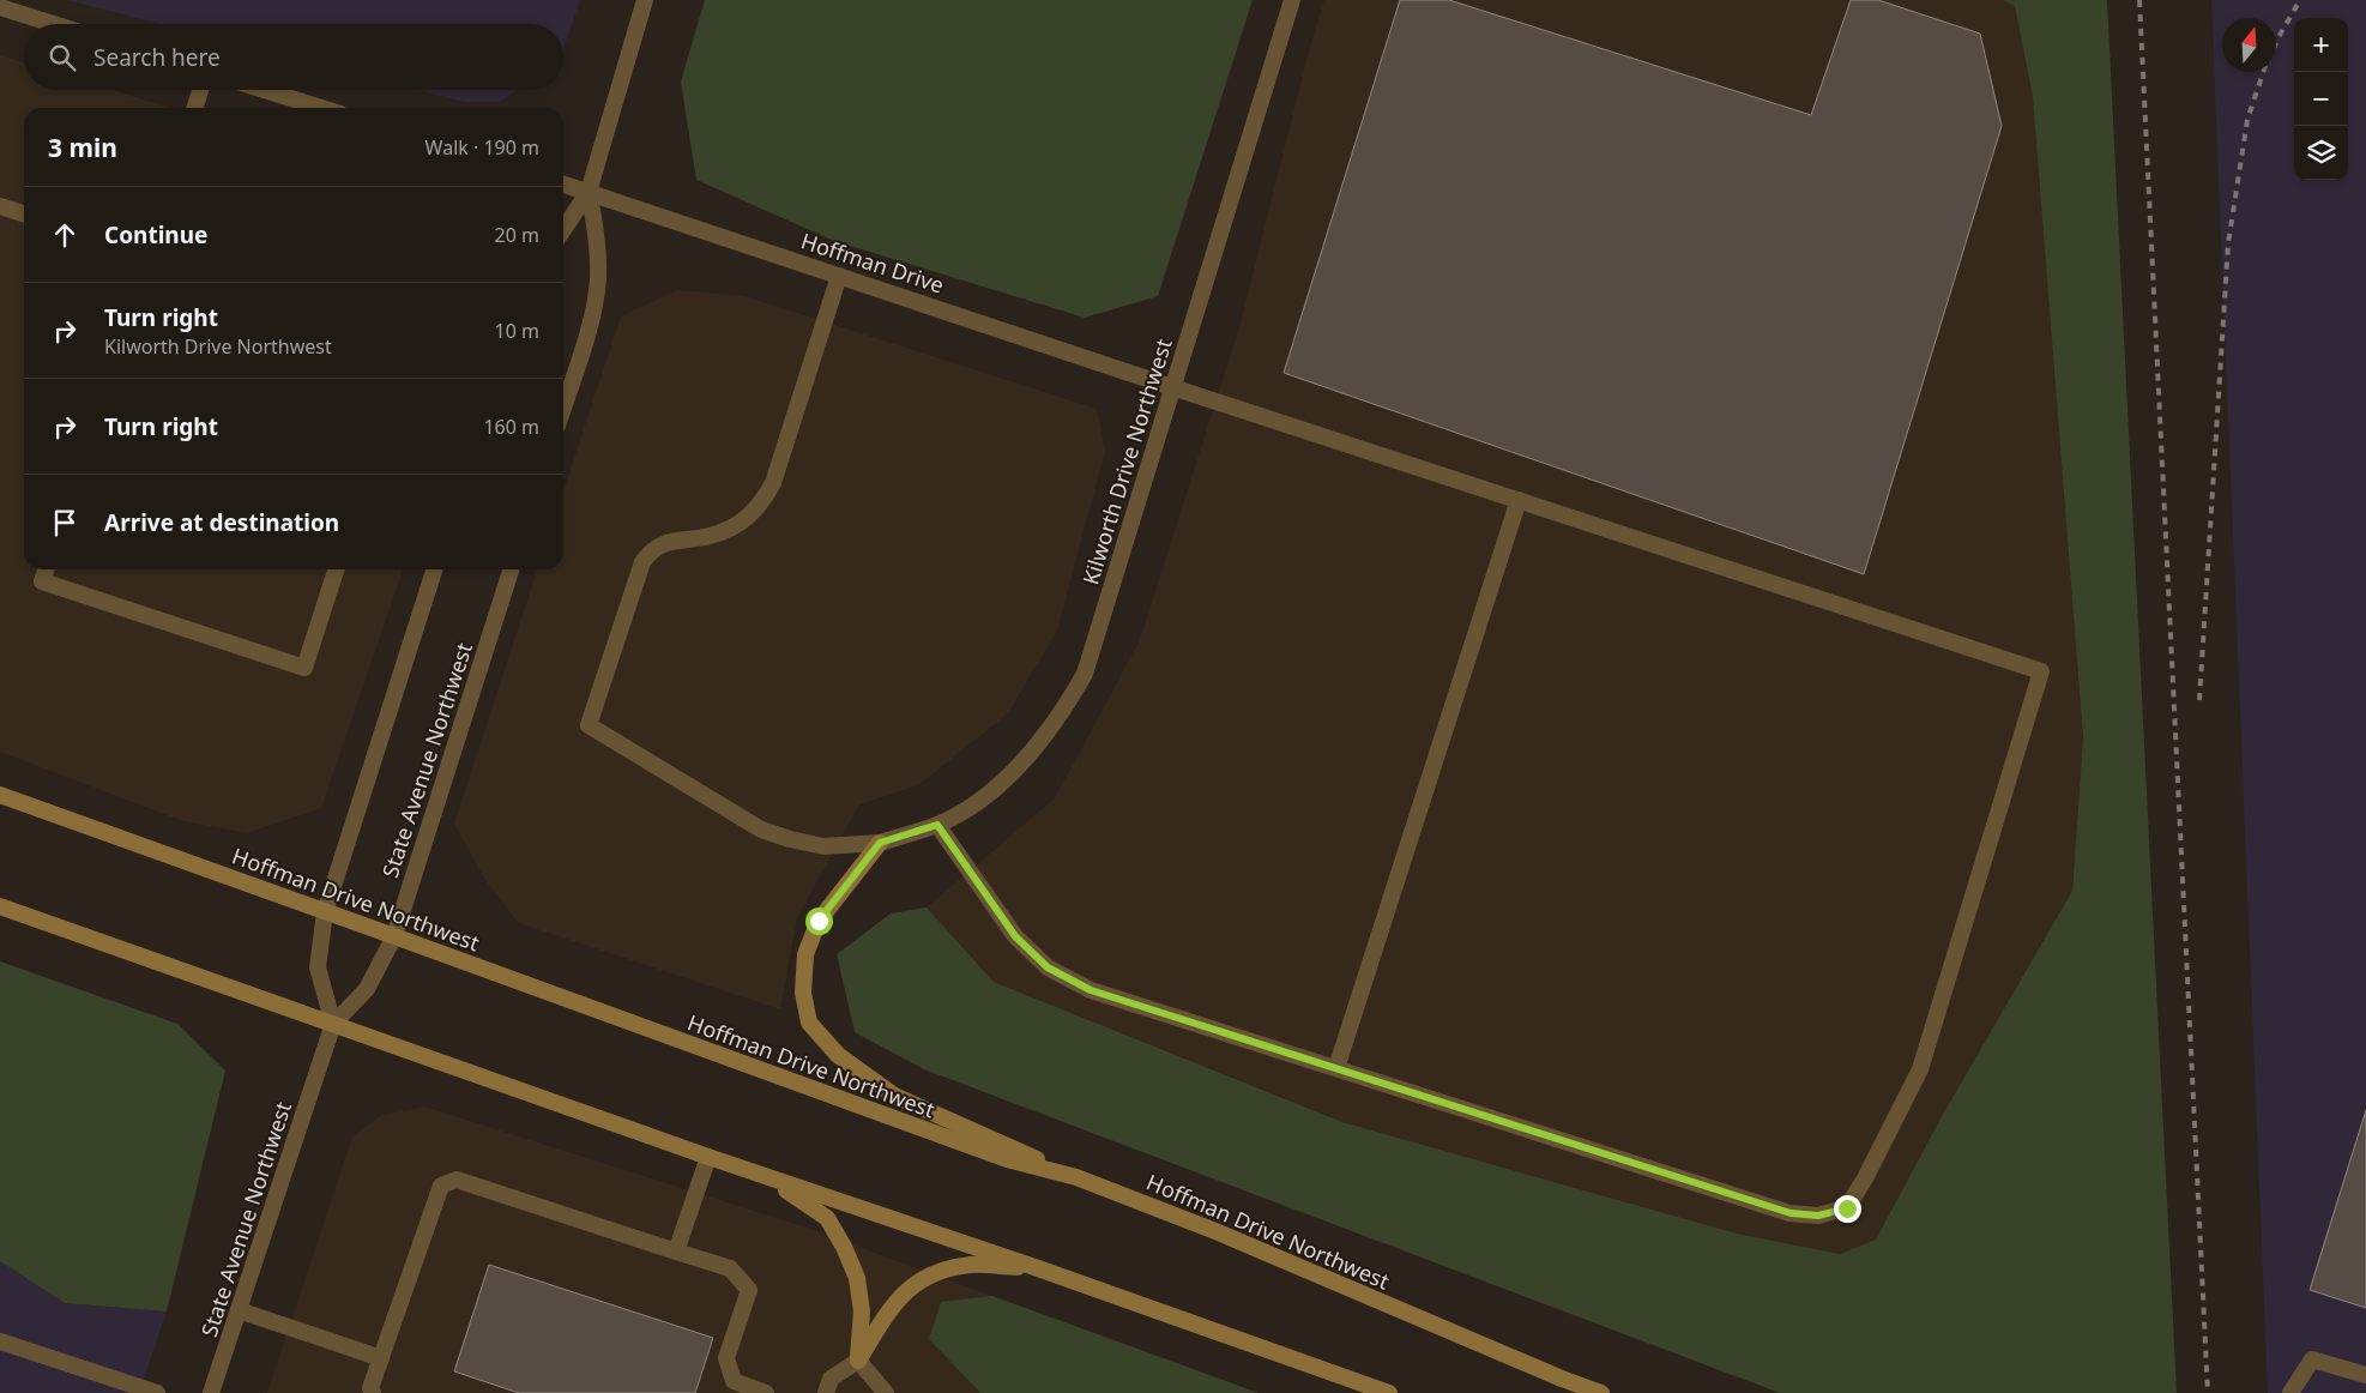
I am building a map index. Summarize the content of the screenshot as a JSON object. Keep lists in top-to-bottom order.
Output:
{
  "streets": {
    "main road": ["Hoffman Drive Northwest"],
    "street": ["Hoffman Drive", "Kilworth Drive Northwest", "State Avenue Northwest"]
  },
  "crossings": [
    ["Hoffman Drive", "Kilworth Drive Northwest"],
    ["State Avenue Northwest", "Hoffman Drive Northwest"]
  ],
  "north": "top",
  "page": {
    "map_buttons": ["+", "−"],
    "search": "Search here",
    "heading": ["3 min", "Walk · 190 m"],
    "list": [
      ["Continue", "20 m"],
      ["Turn right", "Kilworth Drive Northwest", "10 m"],
      ["Turn right", "160 m"],
      "Arrive at destination"
    ]
  }
}
